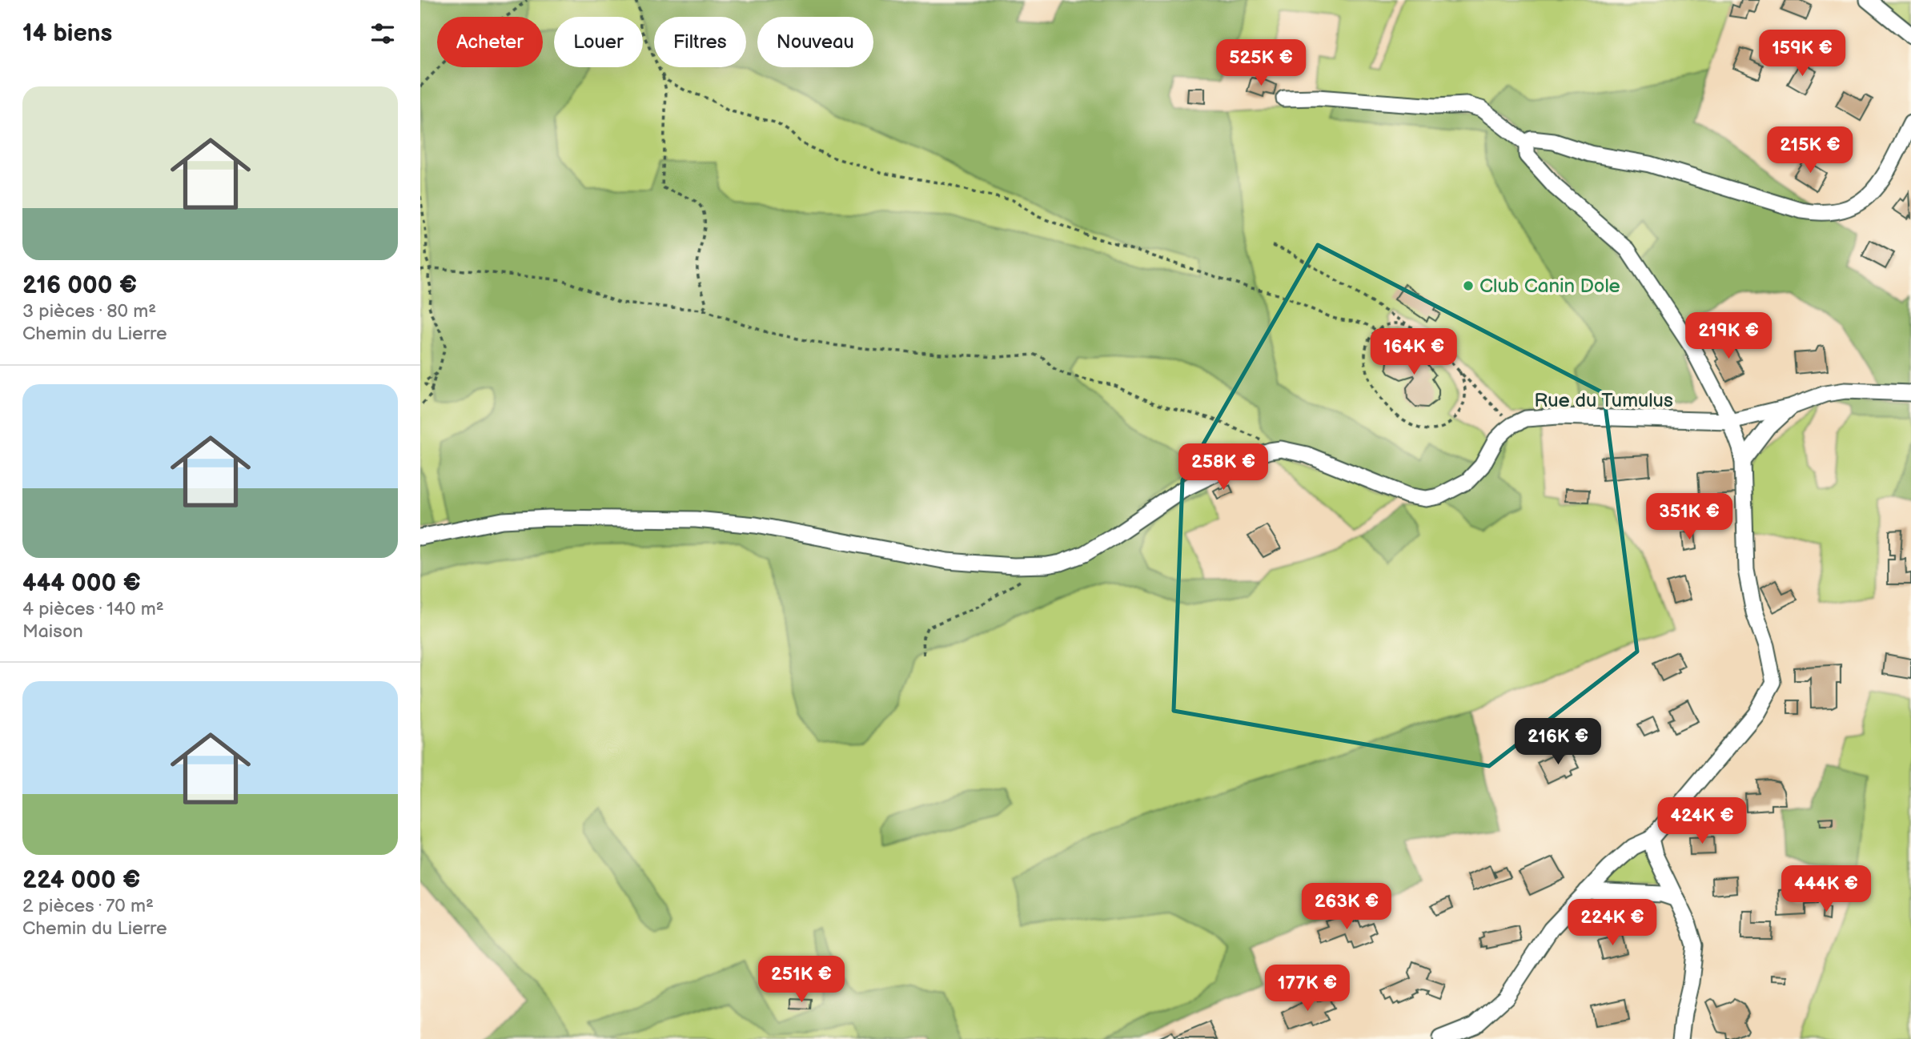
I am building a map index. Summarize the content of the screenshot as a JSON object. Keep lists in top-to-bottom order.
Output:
{
  "streets": {
    "street": ["Rue du Tumulus"]
  },
  "places": ["Club Canin Dole"],
  "page": {
    "heading": "14 biens",
    "chip": [
      "Acheter",
      "Louer",
      "Filtres",
      "Nouveau"
    ],
    "price": [
      "159K €",
      "525K €",
      "215K €",
      "219K €",
      "164K €",
      "258K €",
      "351K €",
      "216K €",
      "424K €",
      "444K €",
      "263K €",
      "224K €",
      "251K €",
      "177K €"
    ],
    "list": [
      {
        "name": "216 000 €",
        "note": "3 pièces · 80 m² · Chemin du Lierre"
      },
      {
        "name": "444 000 €",
        "note": "4 pièces · 140 m² · Maison"
      },
      {
        "name": "224 000 €",
        "note": "2 pièces · 70 m² · Chemin du Lierre"
      }
    ]
  }
}
